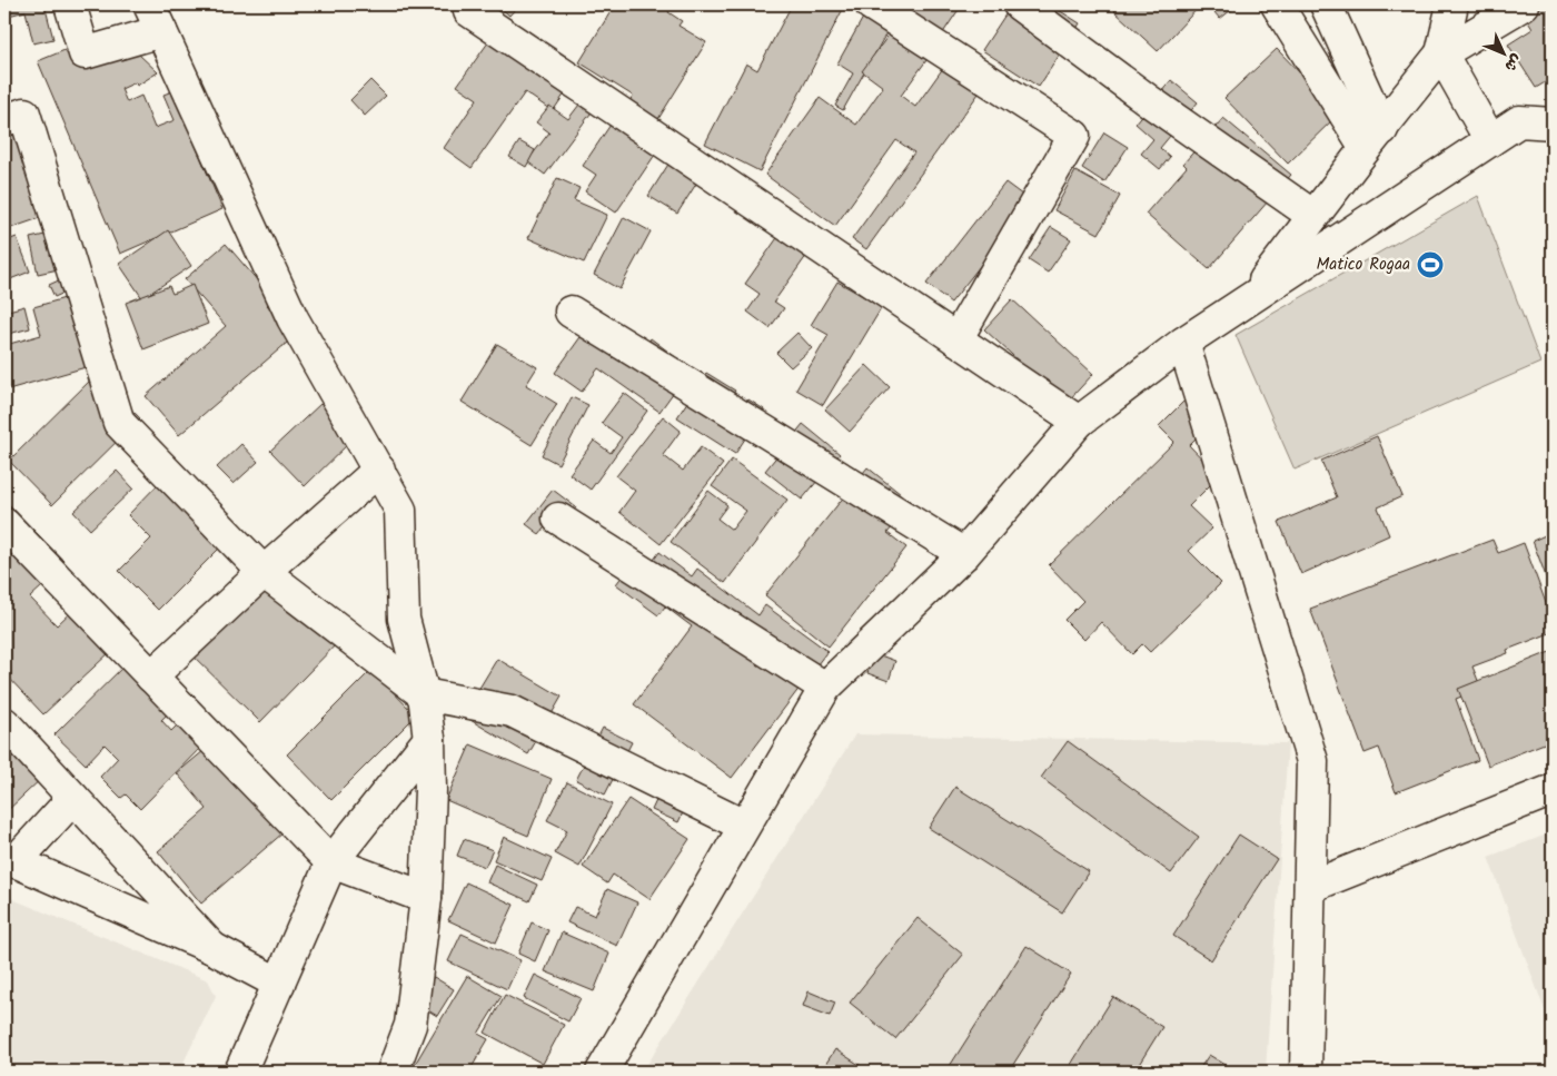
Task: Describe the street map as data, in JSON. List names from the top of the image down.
{
  "places": {
    "sports": ["Matico Rogaa"]
  },
  "north": "bottom right"
}
